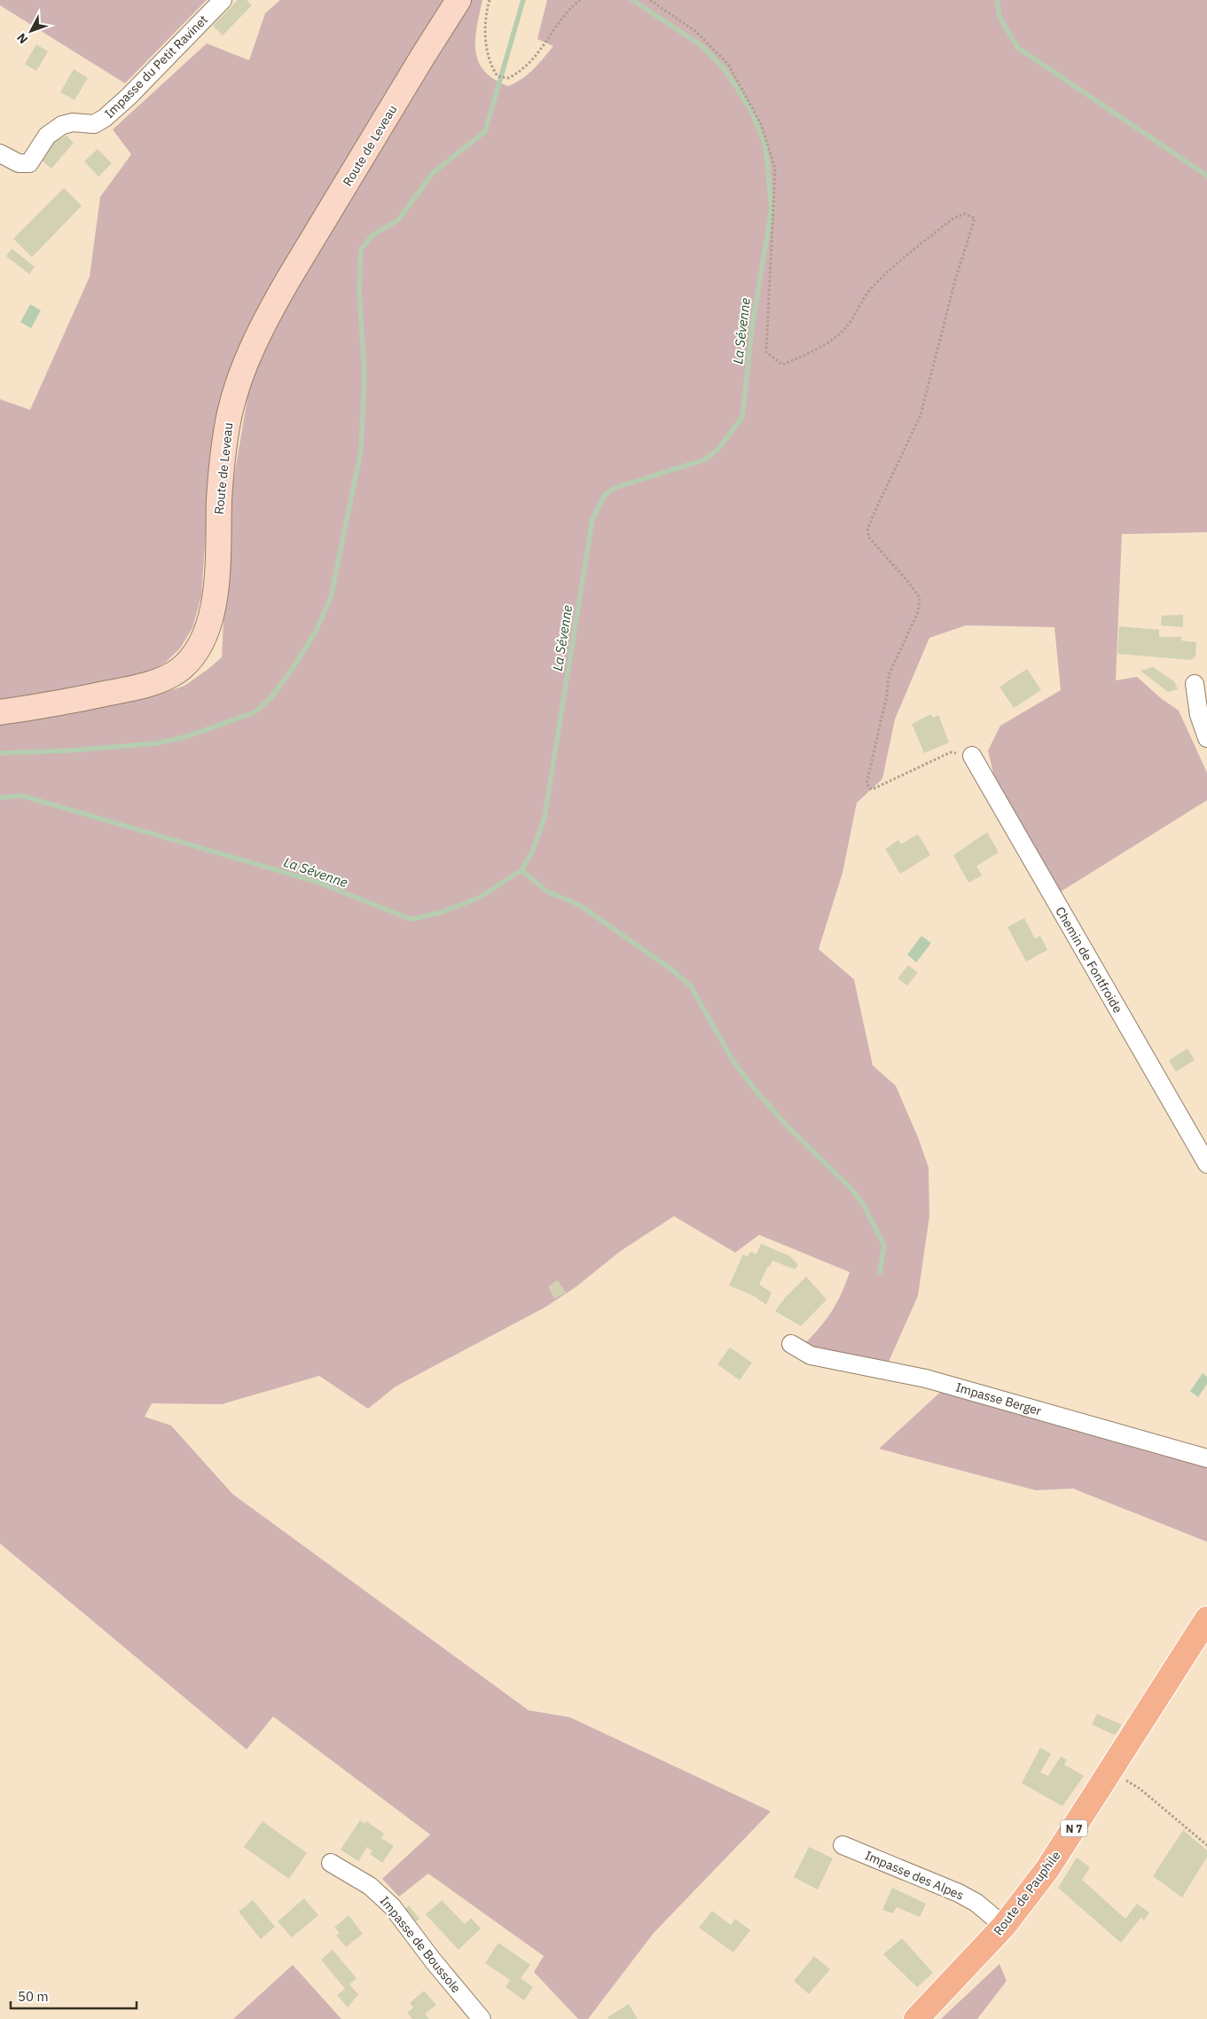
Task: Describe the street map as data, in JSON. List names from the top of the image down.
{
  "streets": {
    "main road": ["N 7", "Route de Pauphile"],
    "street": [
      "Impasse du Petit Ravinet",
      "Route de Leveau",
      "Chemin de Fontfroide",
      "Impasse Berger",
      "Impasse des Alpes",
      "Impasse de Boussole"
    ]
  },
  "crossings": [
    ["Impasse des Alpes", "Route de Pauphile"]
  ],
  "water": ["La Sévenne"],
  "scale_bar": "50 m",
  "north": "bottom left"
}
